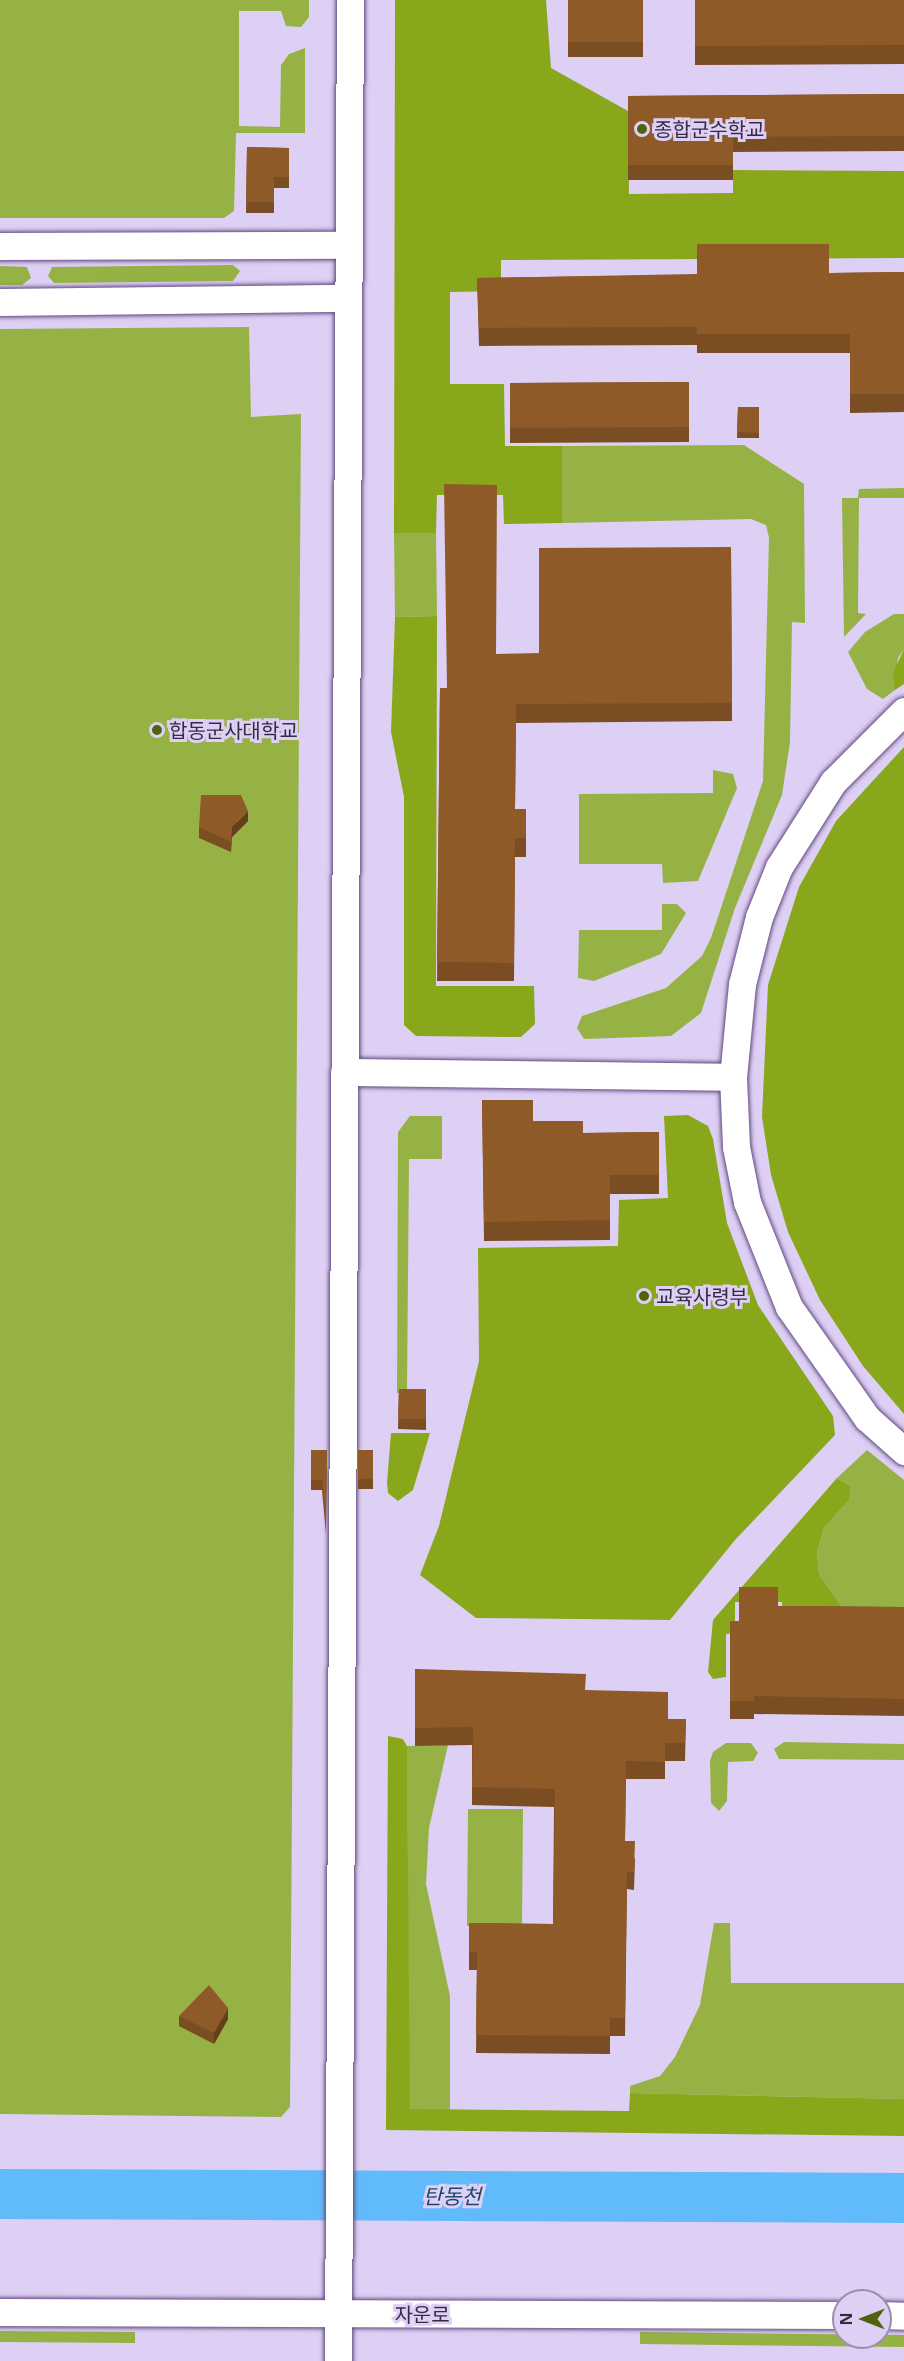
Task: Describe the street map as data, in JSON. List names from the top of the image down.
{
  "streets": {
    "street": ["자운로"]
  },
  "water": ["탄동천"],
  "places": ["종합군수학교", "합동군사대학교", "교육사령부"],
  "north": "left"
}
